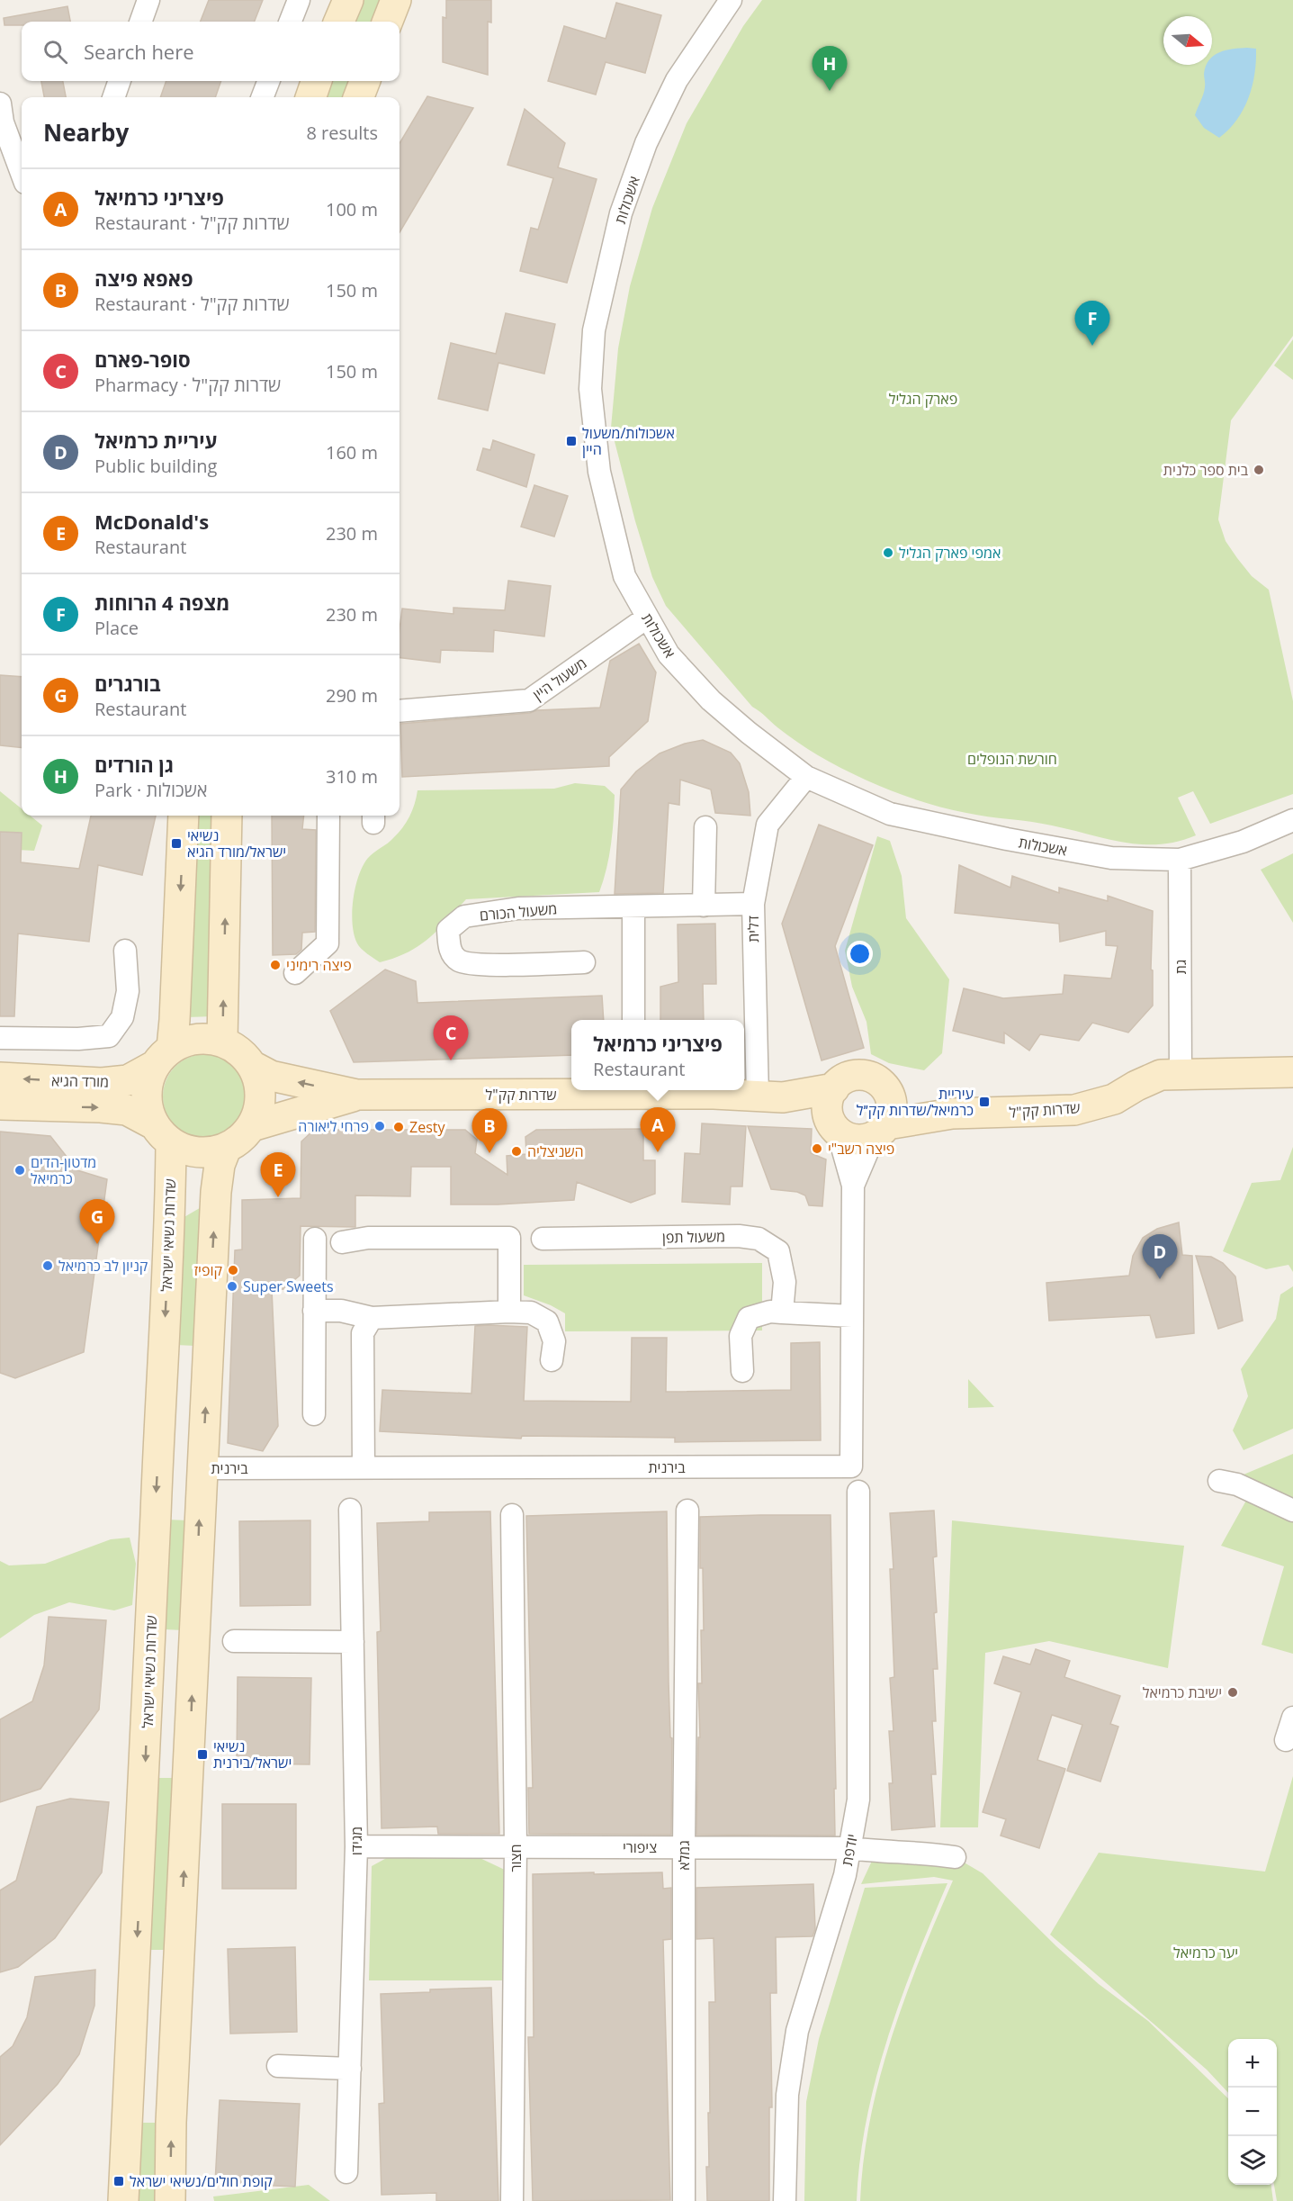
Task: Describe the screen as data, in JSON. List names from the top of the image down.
{
  "streets": {
    "main road": ["מורד הגיא", "שדרות קק\"ל", "שדרות נשיאי ישראל"],
    "street": [
      "אשכולות",
      "משעול היין",
      "משעול הכורם",
      "דלית",
      "גת",
      "משעול תפן",
      "בירנית",
      "מגידו",
      "ציפורי",
      "יודפת",
      "גמלא",
      "חצור"
    ]
  },
  "crossings": [
    ["אשכולות", "משעול היין"],
    ["אשכולות", "דלית"],
    ["אשכולות", "גת"],
    ["משעול הכורם", "דלית"],
    ["דלית", "שדרות קק\"ל"],
    ["גת", "שדרות קק\"ל"],
    ["מורד הגיא", "שדרות נשיאי ישראל"],
    ["מגידו", "ציפורי"],
    ["ציפורי", "יודפת"],
    ["ציפורי", "גמלא"],
    ["ציפורי", "חצור"]
  ],
  "parks": ["פארק הגליל", "חורשת הנופלים", "יער כרמיאל"],
  "places": {
    "transit": [
      "אשכולות/משעול היין",
      "נשיאי ישראל/מורד הגיא",
      "עיריית כרמיאל/שדרות קק״ל",
      "נשיאי ישראל/בירנית",
      "קופת חולים/נשיאי ישראל"
    ],
    "other": [
      "בית ספר כלנית",
      "אמפי פארק הגליל",
      "פיצה רימיני",
      "פרחי ליאורה",
      "Zesty",
      "פיצה רשב\"י",
      "השניצליה",
      "מדטון-הדים כרמיאל",
      "קניון לב כרמיאל",
      "קופיז",
      "Super Sweets",
      "ישיבת כרמיאל"
    ]
  },
  "north": "right",
  "page": {
    "search": "Search here",
    "pins": [
      "H",
      "F",
      "C",
      "A",
      "B",
      "E",
      "G",
      "D"
    ],
    "heading": ["Nearby", "8 results"],
    "list": [
      {
        "mark": "A",
        "name": "פיצריני כרמיאל",
        "note": "Restaurant · שדרות קק\"ל",
        "value": "100 m"
      },
      {
        "mark": "B",
        "name": "פאפא פיצה",
        "note": "Restaurant · שדרות קק\"ל",
        "value": "150 m"
      },
      {
        "mark": "C",
        "name": "סופר-פארם",
        "note": "Pharmacy · שדרות קק\"ל",
        "value": "150 m"
      },
      {
        "mark": "D",
        "name": "עיריית כרמיאל",
        "note": "Public building",
        "value": "160 m"
      },
      {
        "mark": "E",
        "name": "McDonald's",
        "note": "Restaurant",
        "value": "230 m"
      },
      {
        "mark": "F",
        "name": "מצפה 4 הרוחות",
        "note": "Place",
        "value": "230 m"
      },
      {
        "mark": "G",
        "name": "בורגרים",
        "note": "Restaurant",
        "value": "290 m"
      },
      {
        "mark": "H",
        "name": "גן הורדים",
        "note": "Park · אשכולות",
        "value": "310 m"
      }
    ],
    "popup": ["פיצריני כרמיאל", "Restaurant"],
    "map_buttons": ["+", "−"]
  }
}
